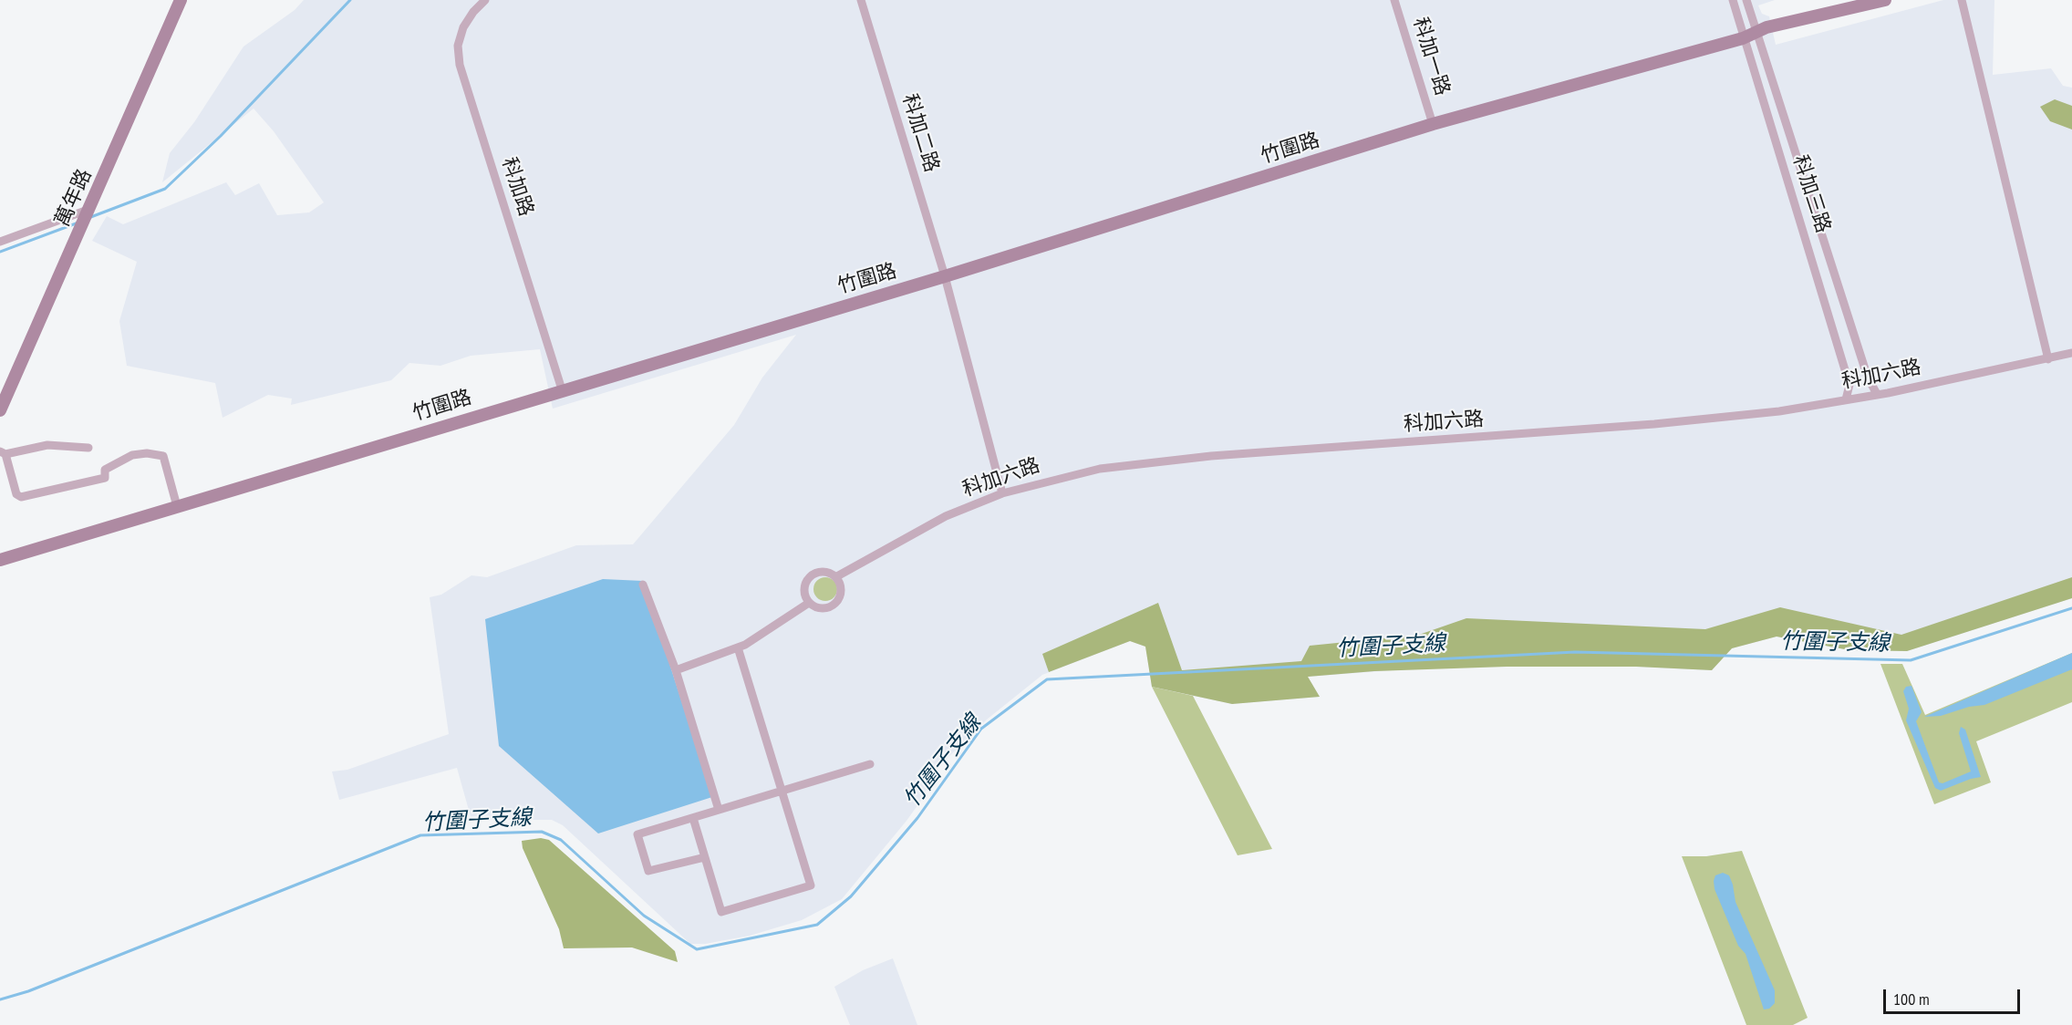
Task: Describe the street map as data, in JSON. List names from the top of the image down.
{
  "streets": {
    "street": [
      "科加一路",
      "科加二路",
      "竹圍路",
      "科加路",
      "科加三路",
      "萬年路",
      "科加六路"
    ]
  },
  "crossings": [
    ["科加一路", "竹圍路"],
    ["科加二路", "竹圍路"],
    ["科加二路", "科加六路"],
    ["竹圍路", "科加路"],
    ["竹圍路", "科加三路"],
    ["科加三路", "科加六路"]
  ],
  "water": ["竹圍子支線"],
  "scale_bar": "100 m"
}
